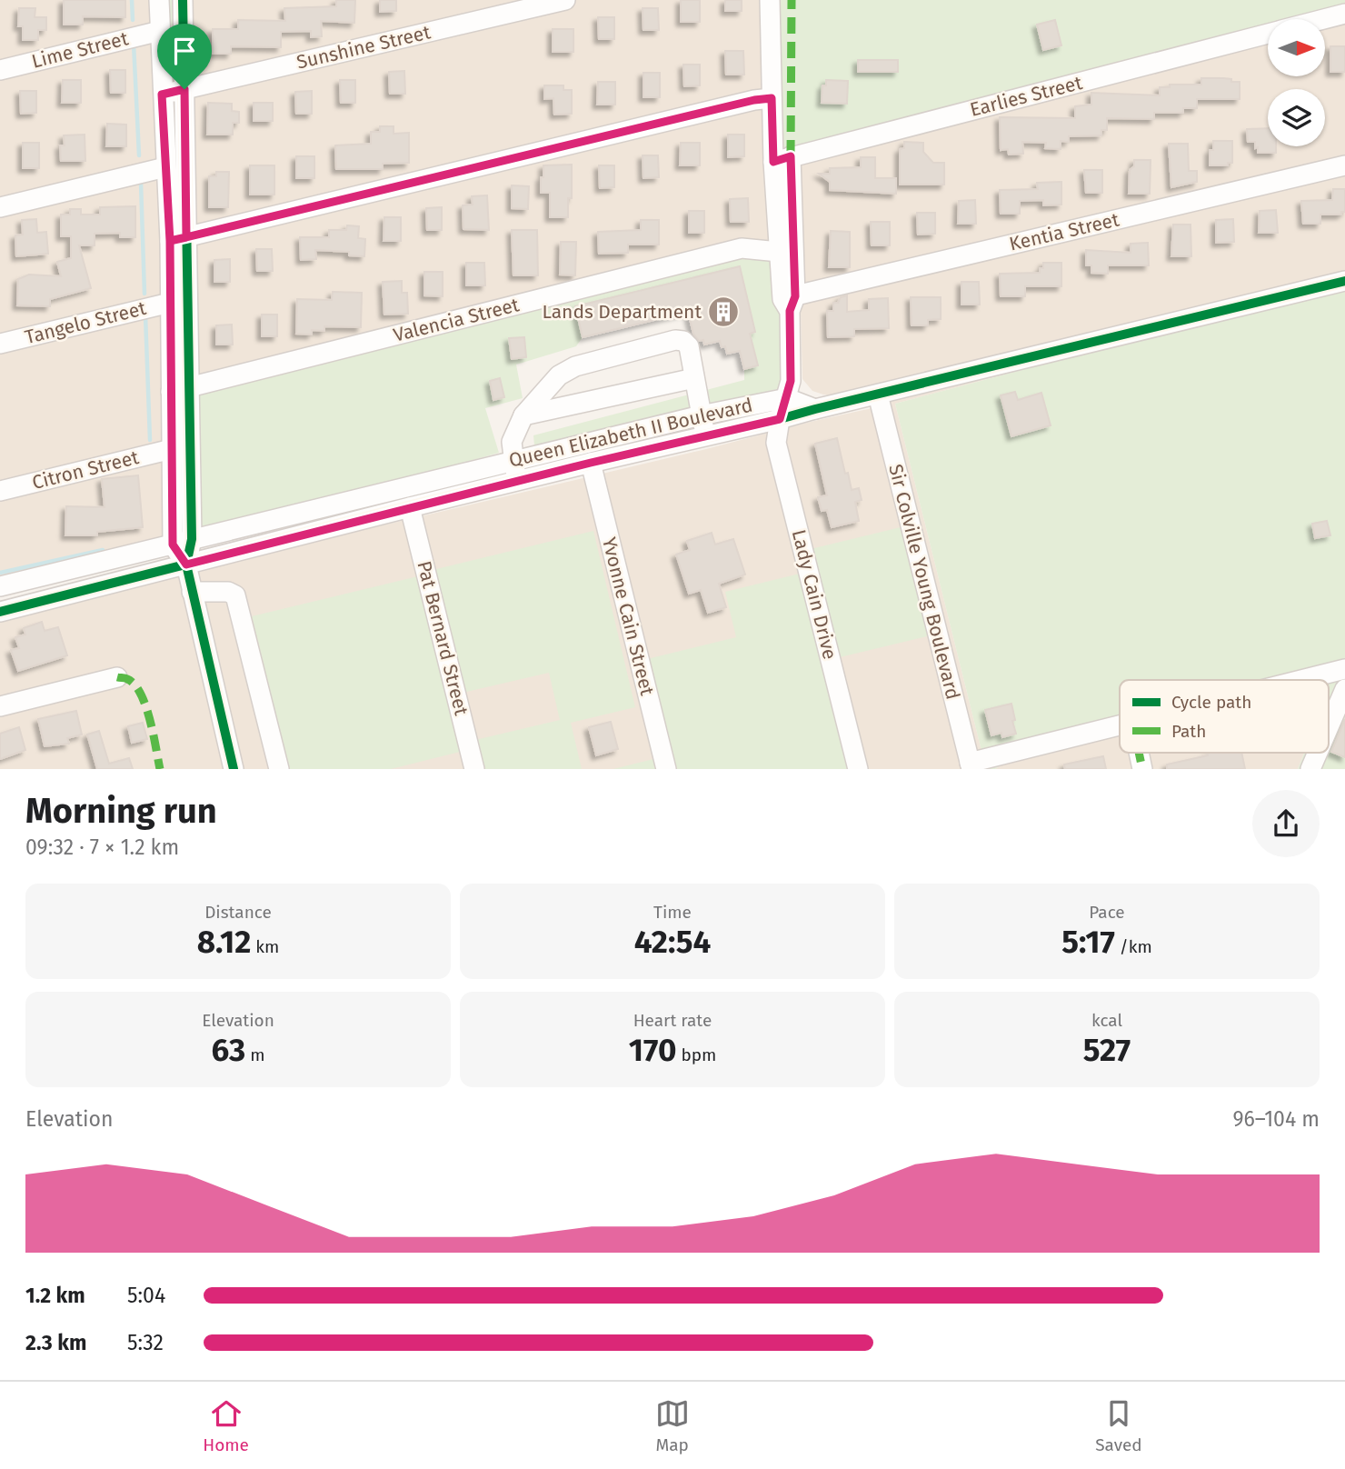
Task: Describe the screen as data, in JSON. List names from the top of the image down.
{
  "streets": {
    "street": [
      "Sunshine Street",
      "Lime Street",
      "Earlies Street",
      "Kentia Street",
      "Valencia Street",
      "Tangelo Street",
      "Queen Elizabeth II Boulevard",
      "Citron Street",
      "Sir Colville Young Boulevard",
      "Lady Cain Drive",
      "Yvonne Cain Street",
      "Pat Bernard Street"
    ]
  },
  "crossings": [
    ["Kentia Street", "Lady Cain Drive"],
    ["Queen Elizabeth II Boulevard", "Sir Colville Young Boulevard"],
    ["Queen Elizabeth II Boulevard", "Lady Cain Drive"],
    ["Queen Elizabeth II Boulevard", "Yvonne Cain Street"],
    ["Queen Elizabeth II Boulevard", "Pat Bernard Street"]
  ],
  "places": {
    "building": ["Lands Department"]
  },
  "legend": ["Cycle path", "Path"],
  "north": "right",
  "page": {
    "heading": ["Morning run", "09:32 · 7 × 1.2 km"],
    "stats": [
      ["Distance", "8.12 km"],
      ["Time", "42:54"],
      ["Pace", "5:17 /km"],
      ["Elevation", "63 m"],
      ["Heart rate", "170 bpm"],
      ["kcal", "527"]
    ],
    "chart": ["Elevation", "96–104 m"],
    "list": [
      {
        "name": "1.2 km",
        "note": "5:04"
      },
      {
        "name": "2.3 km",
        "note": "5:32"
      }
    ],
    "tabs": ["Home", "Map", "Saved"]
  }
}
